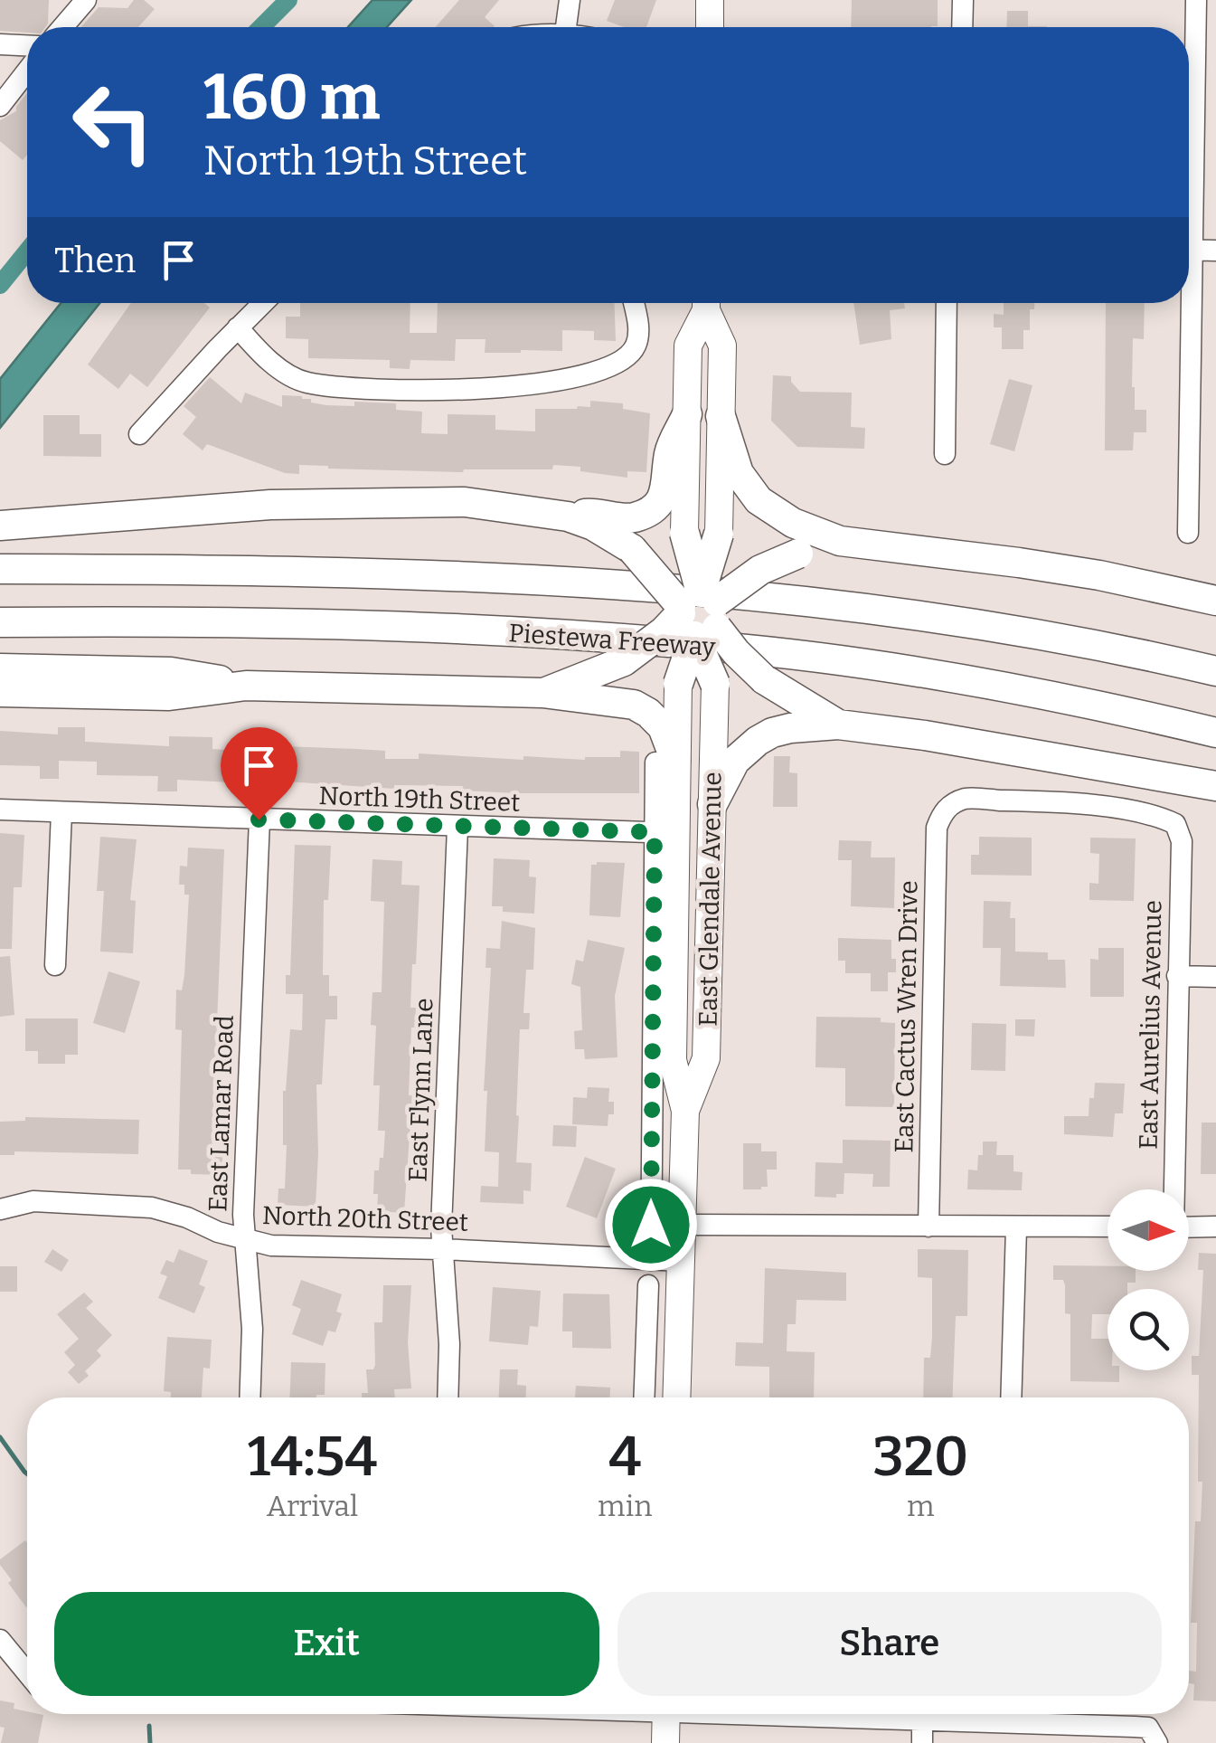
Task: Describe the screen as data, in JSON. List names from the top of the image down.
{
  "streets": {
    "highway": ["Piestewa Freeway"],
    "main road": ["East Glendale Avenue"],
    "street": [
      "North 19th Street",
      "East Cactus Wren Drive",
      "East Aurelius Avenue",
      "East Flynn Lane",
      "East Lamar Road",
      "North 20th Street"
    ]
  },
  "crossings": [
    ["North 19th Street", "East Glendale Avenue"],
    ["North 19th Street", "East Flynn Lane"],
    ["North 19th Street", "East Lamar Road"],
    ["East Glendale Avenue", "North 20th Street"],
    ["East Cactus Wren Drive", "East Aurelius Avenue"],
    ["East Flynn Lane", "North 20th Street"],
    ["East Lamar Road", "North 20th Street"]
  ],
  "north": "right",
  "page": {
    "turn": ["160 m", "North 19th Street"],
    "then": "Then",
    "eta": [
      "14:54",
      "Arrival",
      "4",
      "min",
      "320",
      "m"
    ],
    "buttons": ["Exit", "Share"]
  }
}
